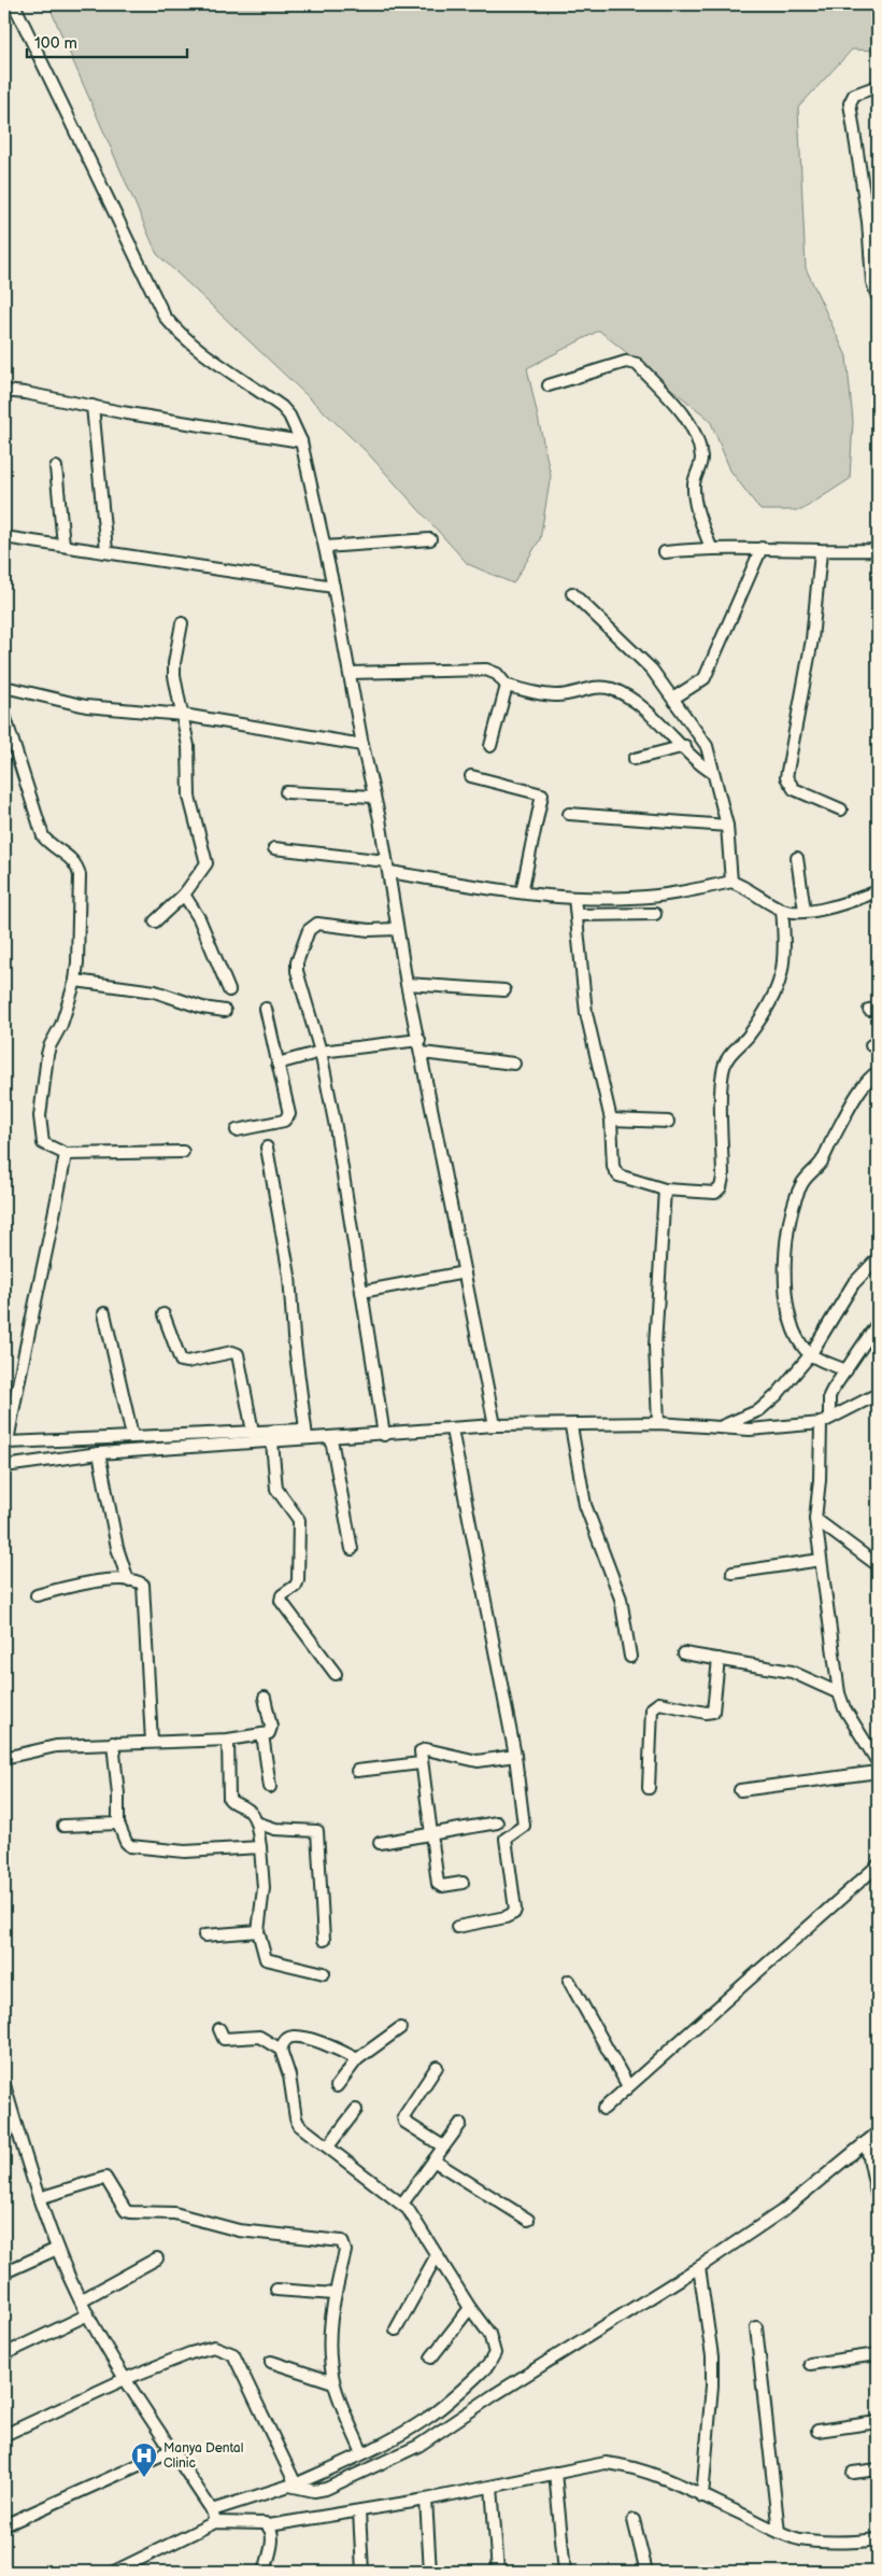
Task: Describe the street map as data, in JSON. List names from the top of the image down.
{
  "places": {
    "hospital": ["Manya Dental Clinic"]
  },
  "scale_bar": "100 m"
}
